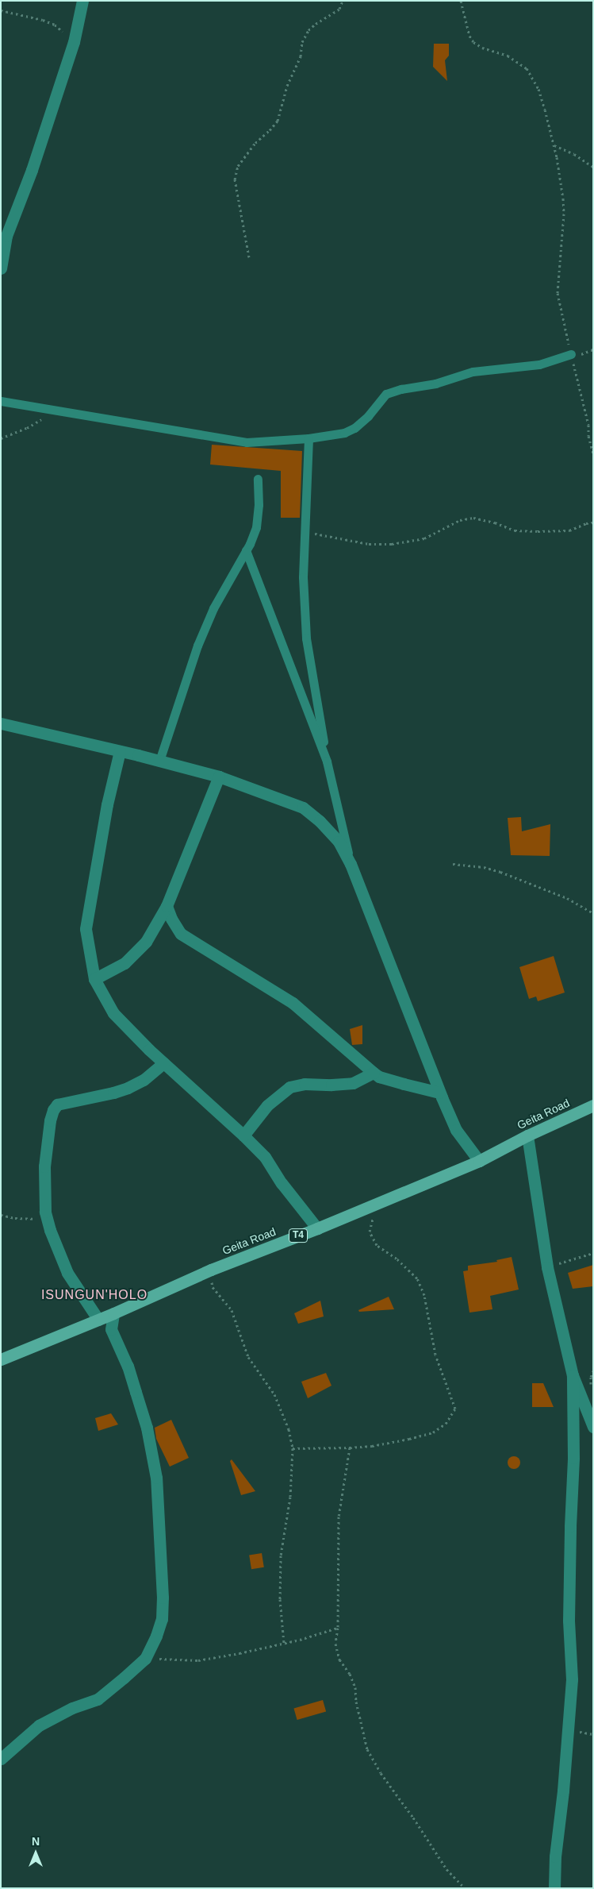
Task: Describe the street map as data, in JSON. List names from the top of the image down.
{
  "streets": {
    "highway": ["Geita Road", "T4"]
  },
  "districts": ["ISUNGUN'HOLO"],
  "north": "top"
}
